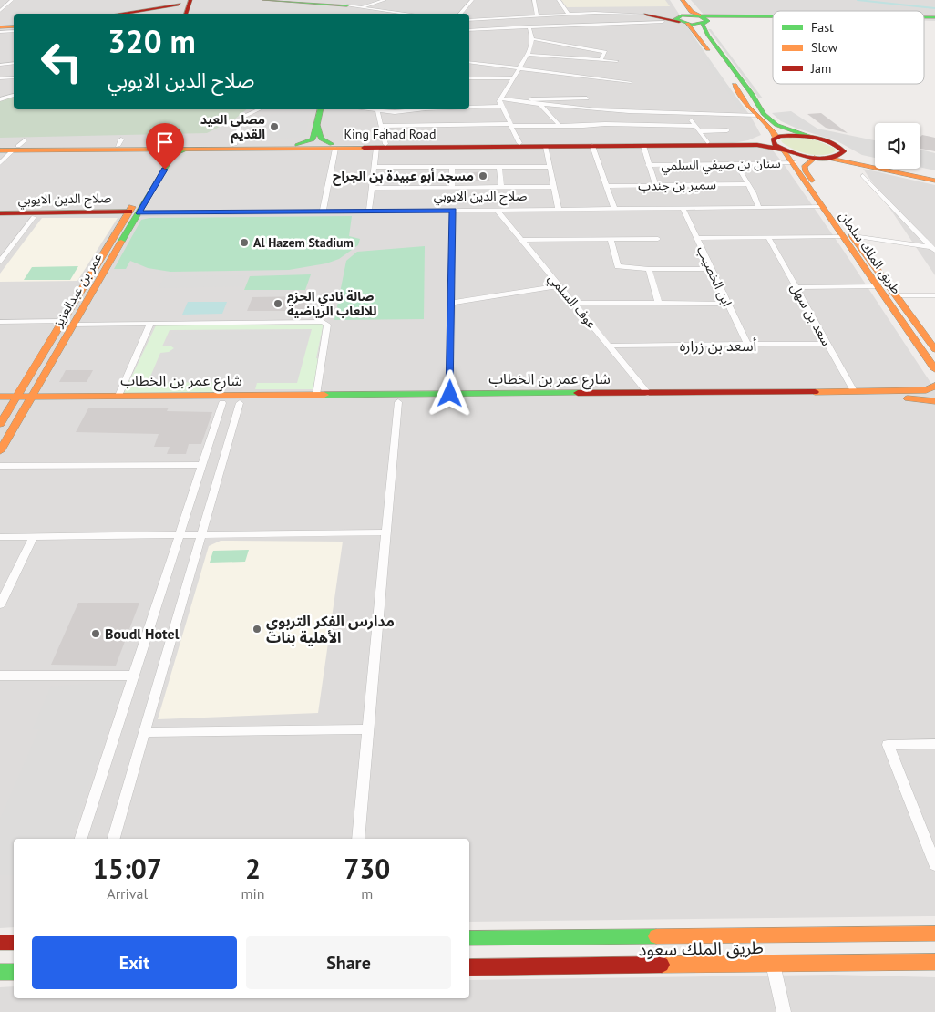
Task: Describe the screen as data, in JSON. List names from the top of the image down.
{
  "streets": {
    "main road": [
      "King Fahad Road",
      "صلاح الدين الايوبي",
      "طريق الملك سلمان",
      "عمر بن عبدالعزيز",
      "شارع عمر بن الخطاب",
      "طريق الملك سعود"
    ],
    "street": [
      "سنان بن صيفي السلمي",
      "سمير بن جندب",
      "ابن الخصيب",
      "عوف السلمي",
      "سعد بن سهل",
      "أسعد بن زراره"
    ]
  },
  "crossings": [
    ["King Fahad Road", "طريق الملك سلمان"],
    ["King Fahad Road", "عمر بن عبدالعزيز"],
    ["سنان بن صيفي السلمي", "طريق الملك سلمان"],
    ["صلاح الدين الايوبي", "طريق الملك سلمان"],
    ["صلاح الدين الايوبي", "ابن الخصيب"],
    ["صلاح الدين الايوبي", "عمر بن عبدالعزيز"],
    ["صلاح الدين الايوبي", "عوف السلمي"],
    ["ابن الخصيب", "أسعد بن زراره"],
    ["عمر بن عبدالعزيز", "شارع عمر بن الخطاب"],
    ["عوف السلمي", "أسعد بن زراره"],
    ["عوف السلمي", "شارع عمر بن الخطاب"],
    ["سعد بن سهل", "أسعد بن زراره"],
    ["سعد بن سهل", "شارع عمر بن الخطاب"]
  ],
  "places": [
    "مصلى العيد القديم",
    "مسجد أبو عبيدة بن الجراح",
    "Al Hazem Stadium",
    "صالة نادي الحزم للالعاب الرياضية",
    "مدارس الفكر التربوي الأهلية بنات",
    "Boudl Hotel"
  ],
  "legend": ["Fast", "Slow", "Jam"],
  "page": {
    "turn": ["320 m", "صلاح الدين الايوبي"],
    "eta": [
      "15:07",
      "Arrival",
      "2",
      "min",
      "730",
      "m"
    ],
    "buttons": ["Exit", "Share"]
  }
}
